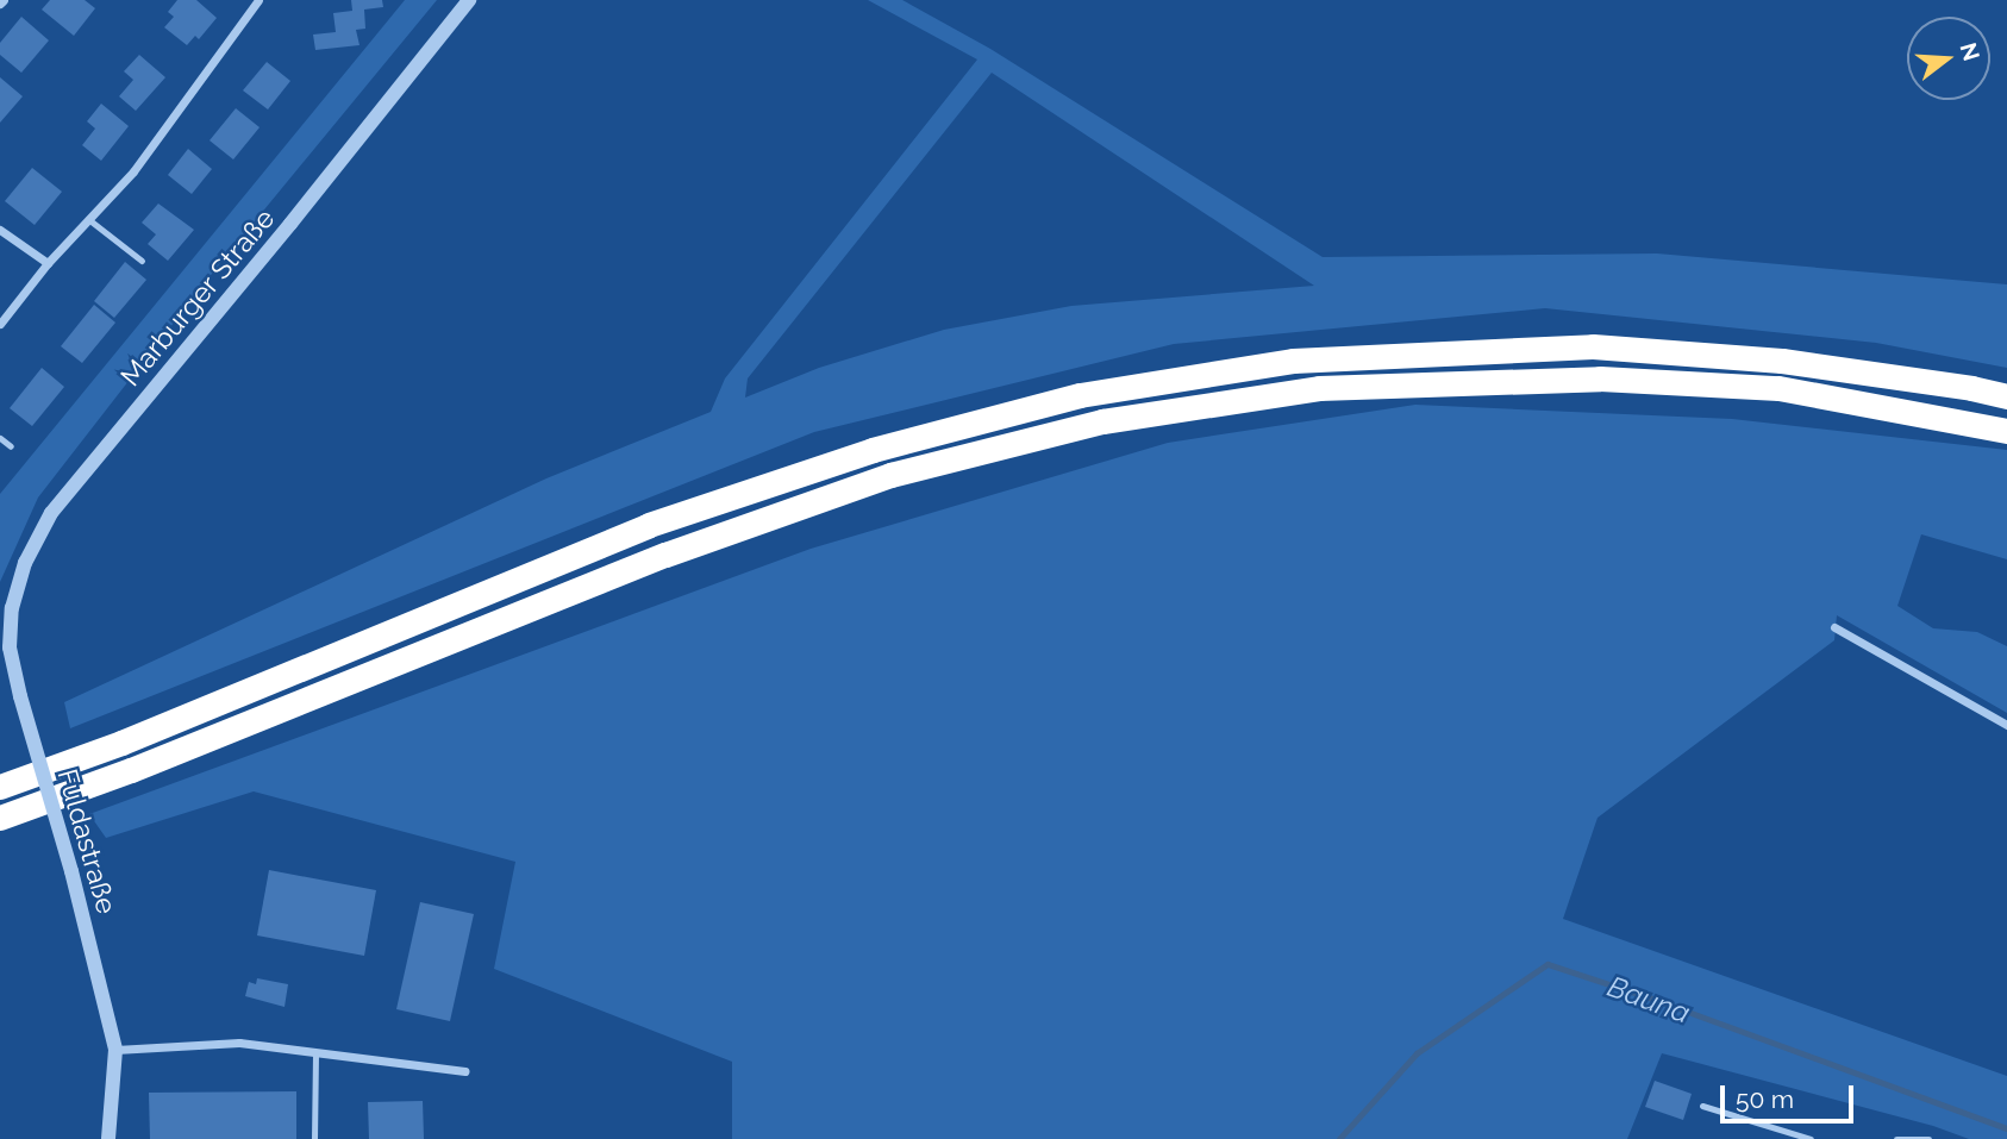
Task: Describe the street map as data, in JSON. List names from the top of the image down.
{
  "streets": {
    "street": ["Marburger Straße", "Fuldastraße"]
  },
  "crossings": [
    ["Marburger Straße", "Fuldastraße"]
  ],
  "water": ["Bauna"],
  "scale_bar": "50 m",
  "north": "right"
}
